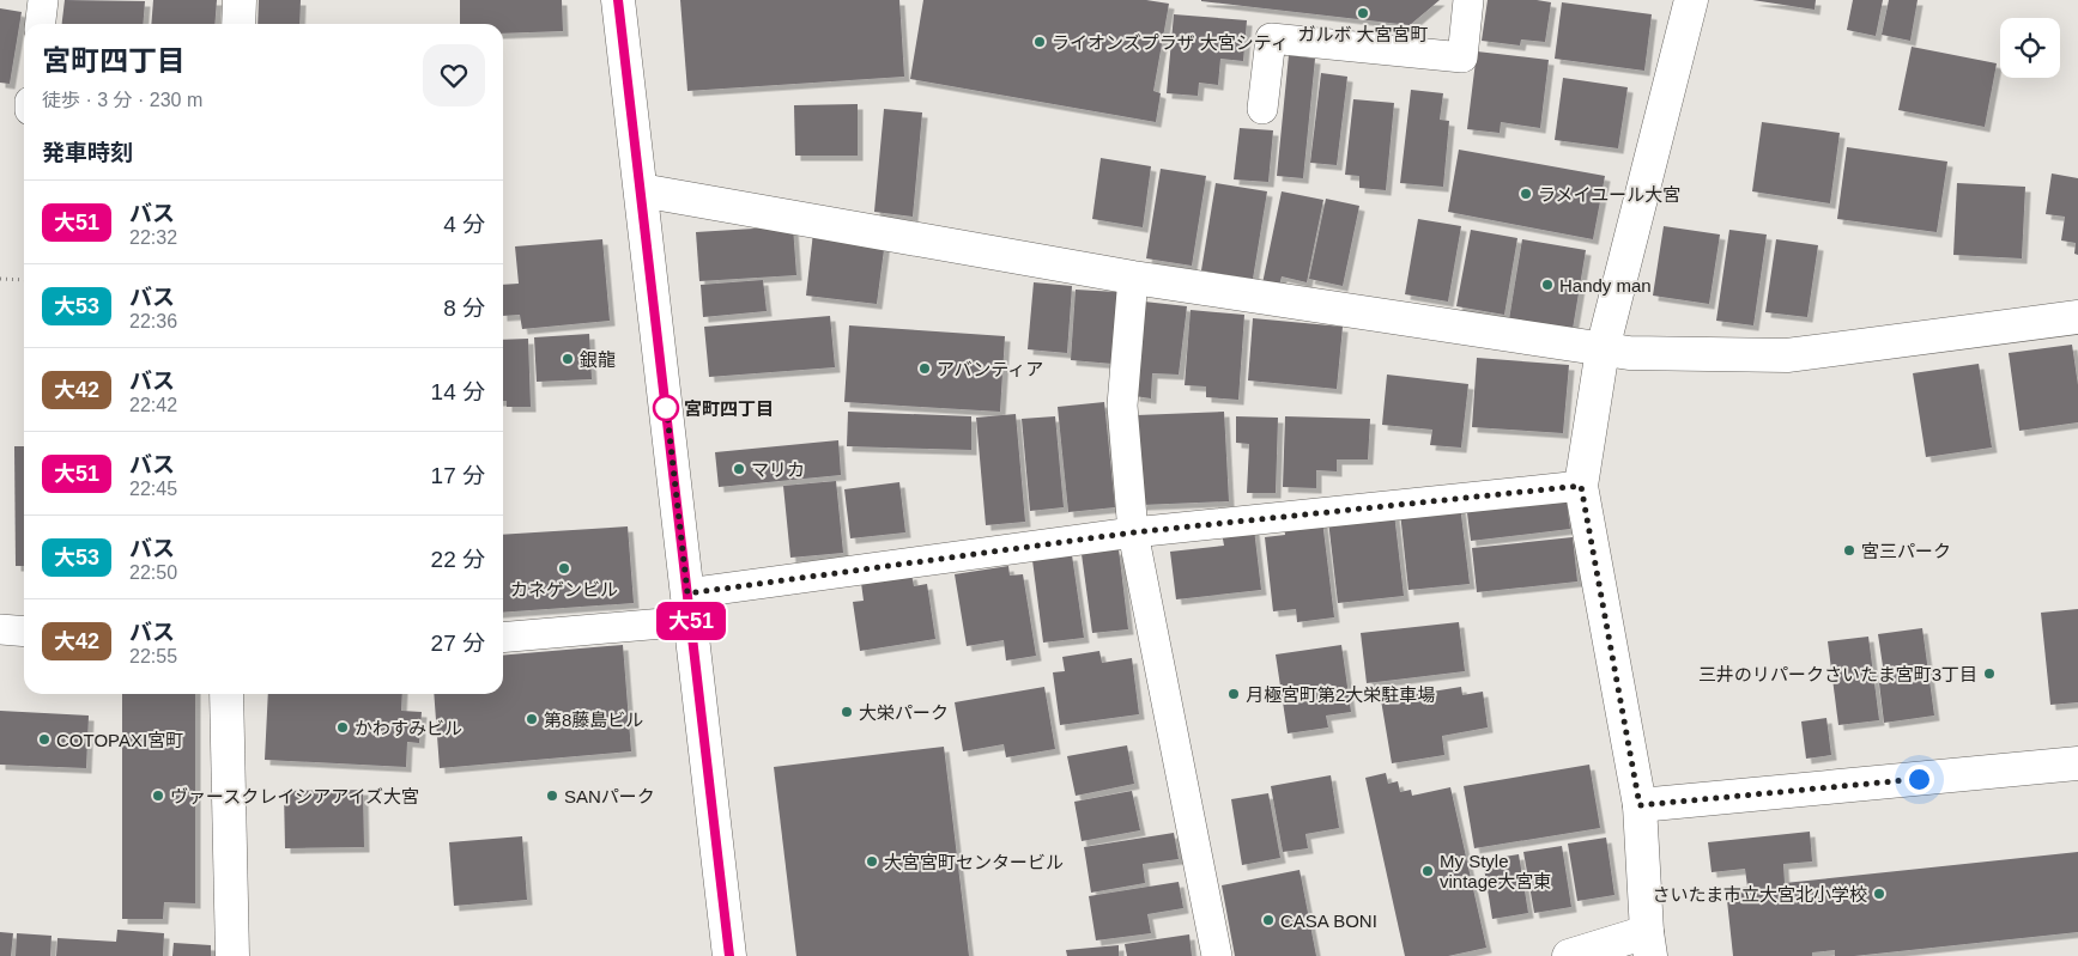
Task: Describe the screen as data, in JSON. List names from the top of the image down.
{
  "places": [
    "ガルボ 大宮宮町",
    "ライオンズプラザ 大宮シティ",
    "ラメイユール大宮",
    "Handy man",
    "銀龍",
    "アバンティア",
    "宮町四丁目",
    "マリカ",
    "宮三パーク",
    "カネゲンビル",
    "三井のリパークさいたま宮町3丁目",
    "月極宮町第2大栄駐車場",
    "大栄パーク",
    "第8藤島ビル",
    "かわすみビル",
    "COTOPAXI宮町",
    "ヴァースクレイシアアイズ大宮",
    "SANパーク",
    "大宮宮町センタービル",
    "My Style vintage大宮東",
    "さいたま市立大宮北小学校",
    "CASA BONI"
  ],
  "lines": ["bus line 大51"],
  "page": {
    "on_map": "大51",
    "heading": [
      ["宮町四丁目", "徒歩 · 3 分 · 230 m"],
      "発車時刻"
    ],
    "list": [
      {
        "mark": "大51",
        "name": "バス",
        "note": "22:32",
        "value": "4 分"
      },
      {
        "mark": "大53",
        "name": "バス",
        "note": "22:36",
        "value": "8 分"
      },
      {
        "mark": "大42",
        "name": "バス",
        "note": "22:42",
        "value": "14 分"
      },
      {
        "mark": "大51",
        "name": "バス",
        "note": "22:45",
        "value": "17 分"
      },
      {
        "mark": "大53",
        "name": "バス",
        "note": "22:50",
        "value": "22 分"
      },
      {
        "mark": "大42",
        "name": "バス",
        "note": "22:55",
        "value": "27 分"
      }
    ]
  }
}
